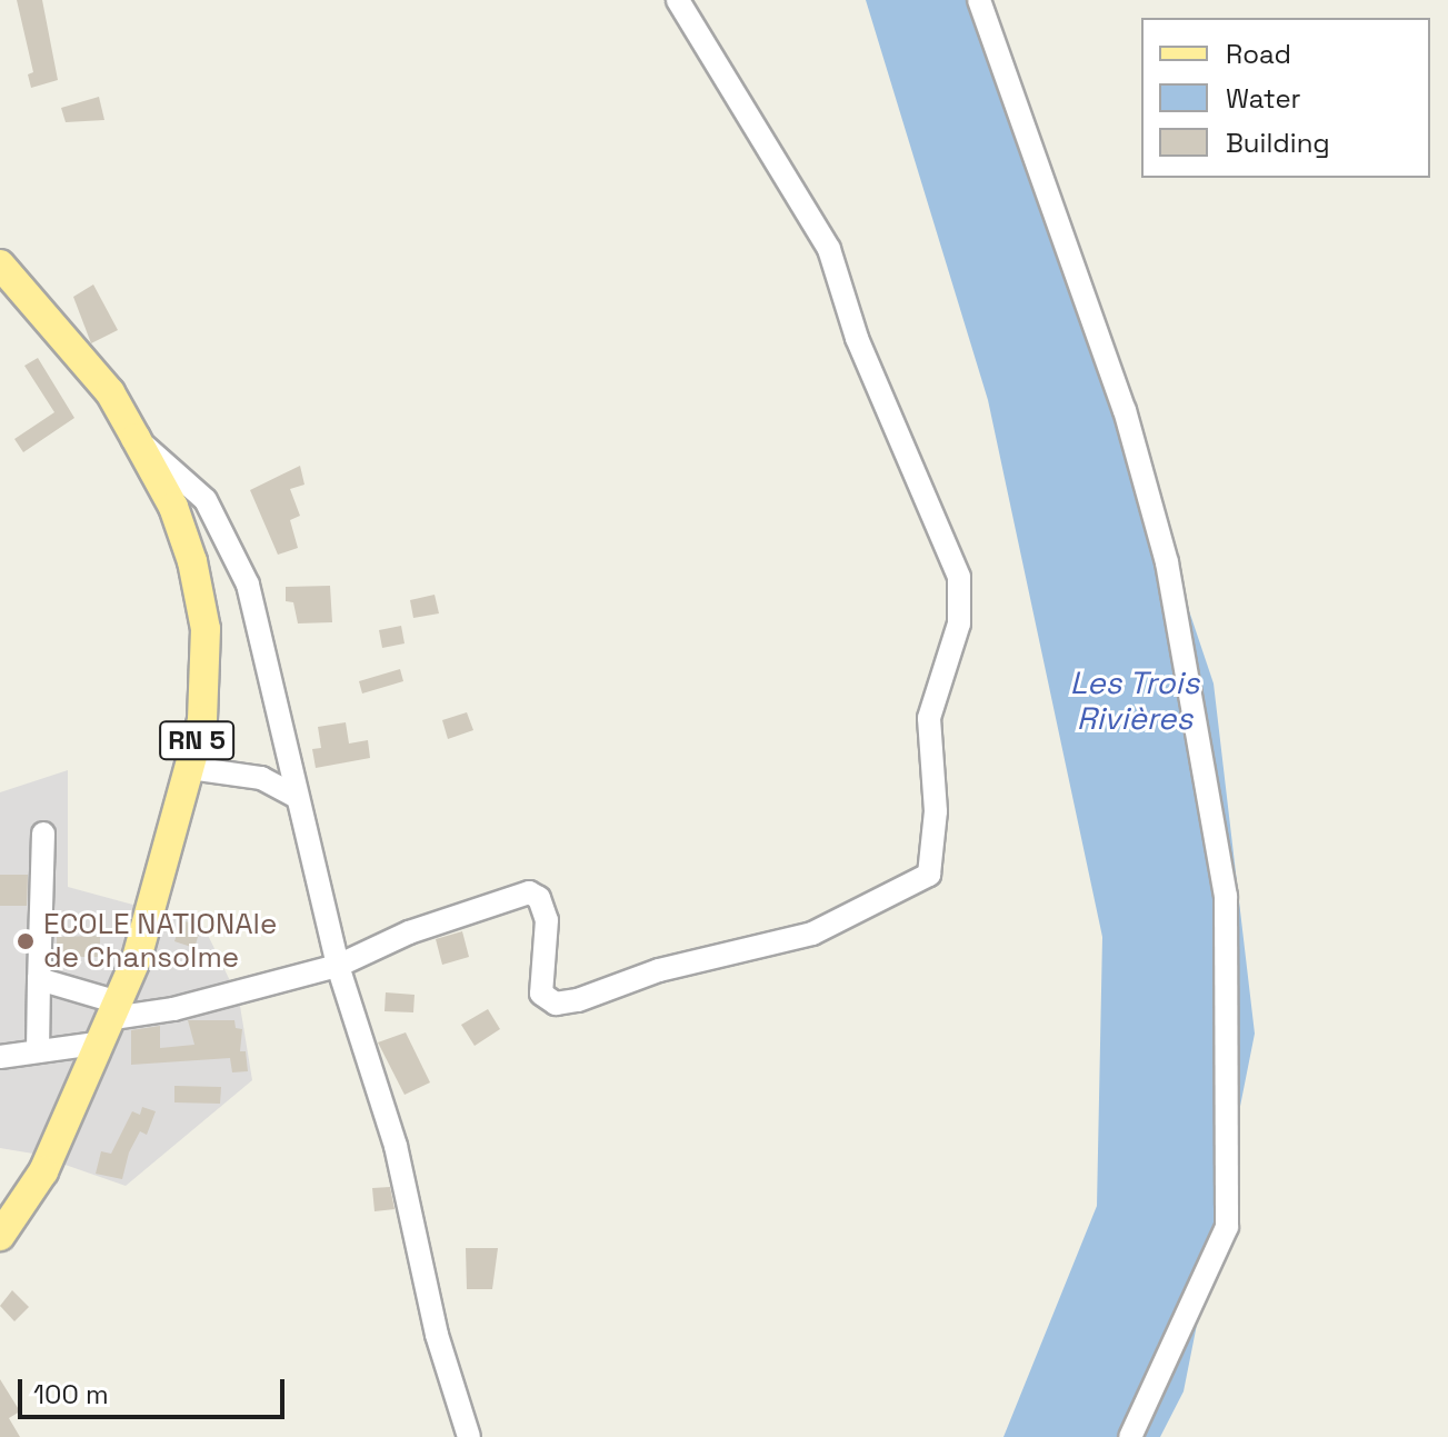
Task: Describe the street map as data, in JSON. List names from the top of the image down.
{
  "streets": {
    "main road": ["RN 5"]
  },
  "water": ["Les Trois Rivières"],
  "places": ["ECOLE NATIONAle de Chansolme"],
  "legend": ["Road", "Water", "Building"],
  "scale_bar": "100 m"
}
